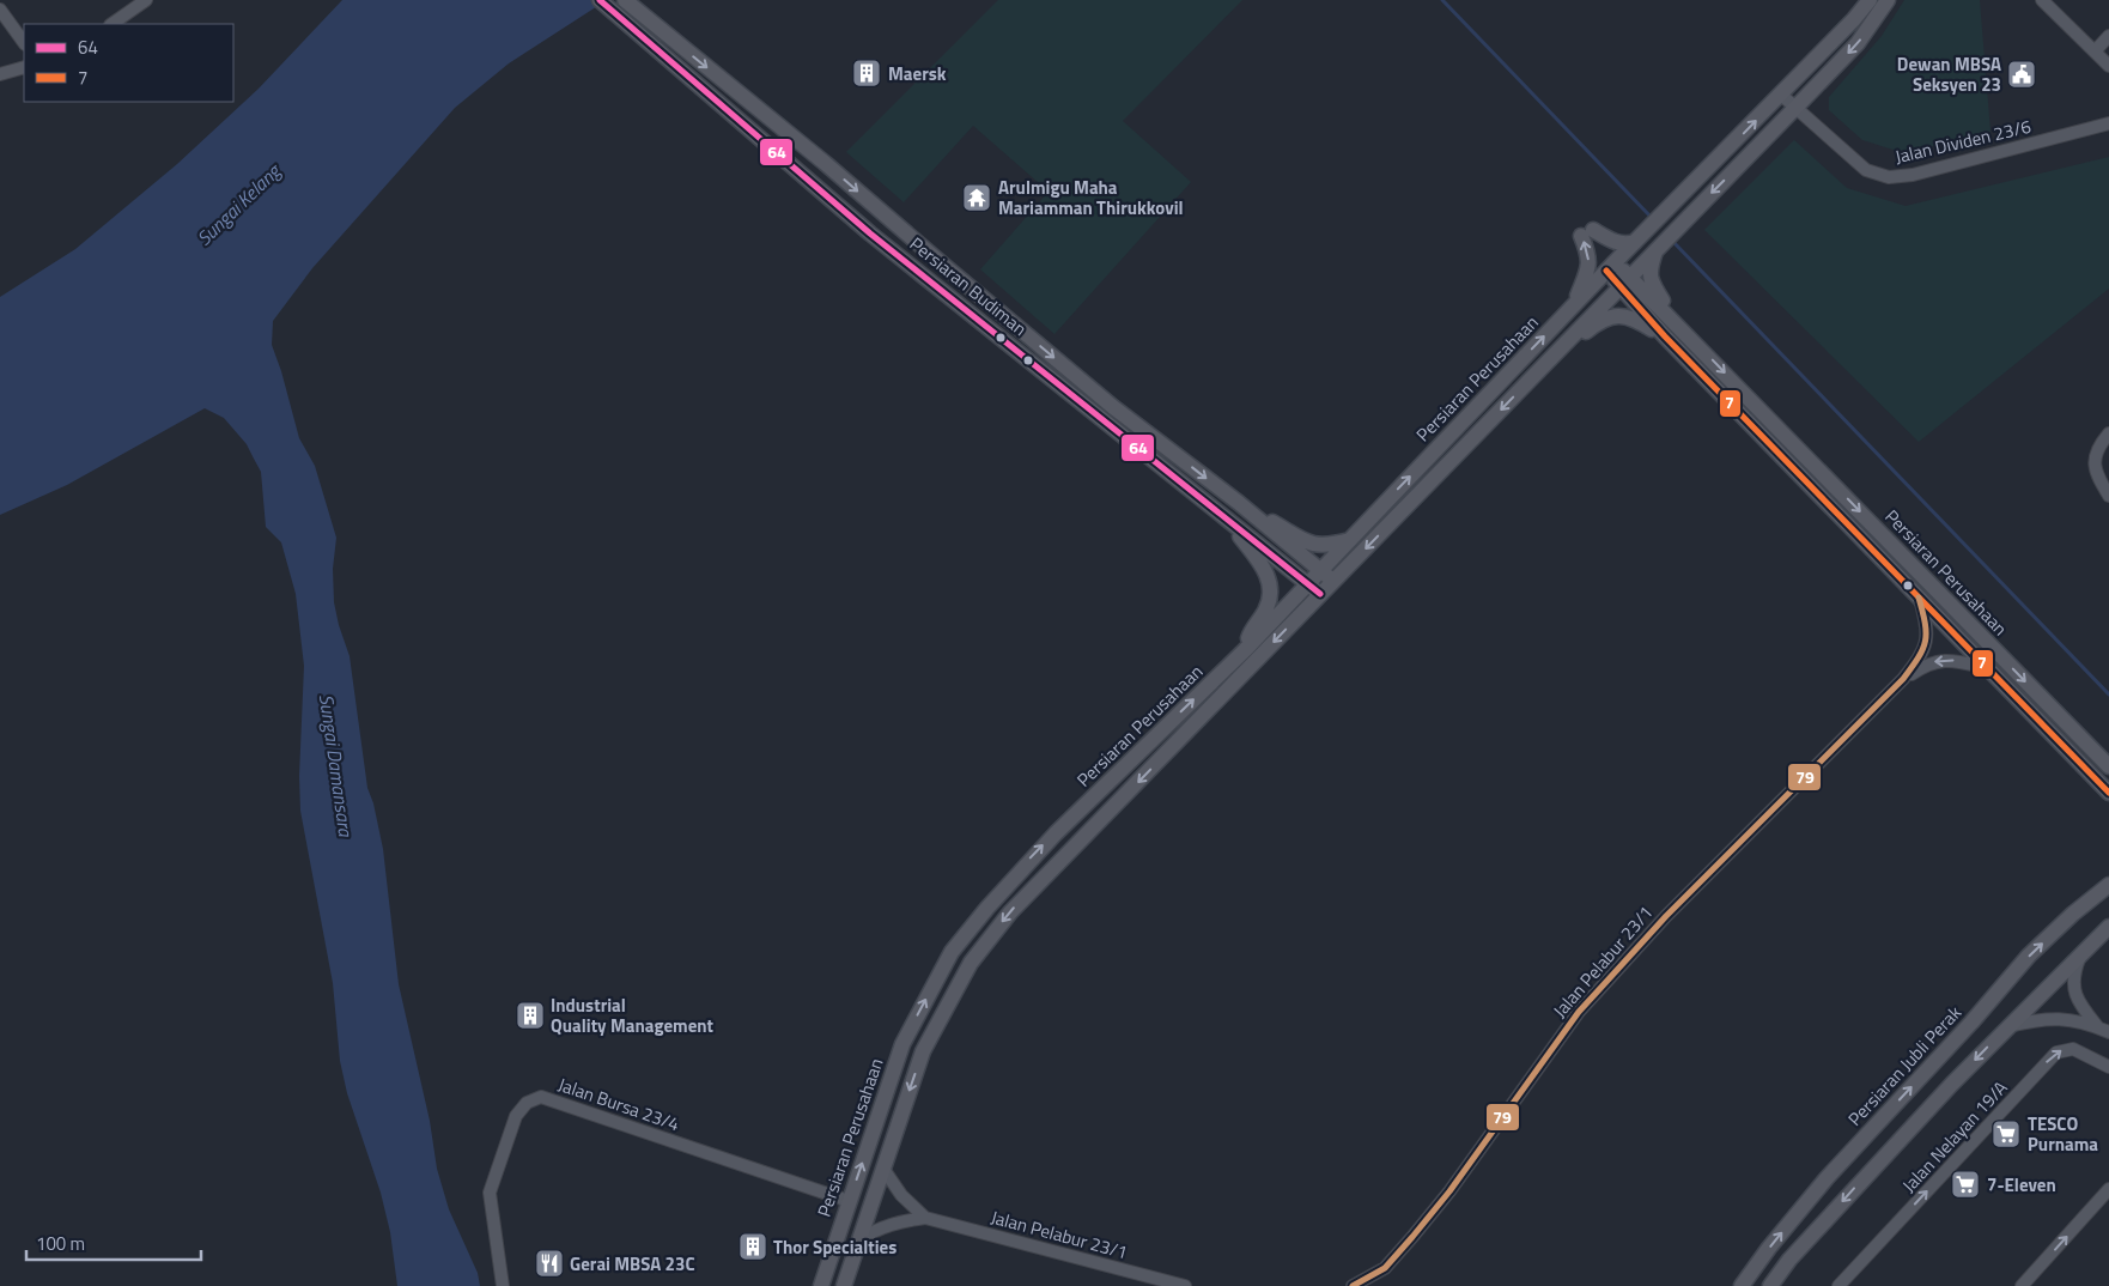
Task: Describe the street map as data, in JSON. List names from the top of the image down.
{
  "streets": {
    "main road": ["Persiaran Budiman", "Persiaran Perusahaan", "Persiaran Jubli Perak"],
    "street": [
      "Jalan Dividen 23/6",
      "Jalan Pelabur 23/1",
      "Jalan Bursa 23/4",
      "Jalan Nelayan 19/A"
    ]
  },
  "crossings": [
    ["Jalan Dividen 23/6", "Persiaran Perusahaan"],
    ["Persiaran Budiman", "Persiaran Perusahaan"],
    ["Persiaran Perusahaan", "Jalan Pelabur 23/1"],
    ["Persiaran Perusahaan", "Jalan Bursa 23/4"]
  ],
  "one_way": ["Jalan Nelayan 19/A"],
  "water": ["Sungai Kelang", "Sungai Damansara"],
  "places": {
    "building": ["Maersk", "Industrial Quality Management", "Thor Specialties"],
    "public building": ["Dewan MBSA Seksyen 23"],
    "temple": ["Arulmigu Maha Mariamman Thirukkovil"],
    "supermarket": ["TESCO Purnama", "7-Eleven"],
    "restaurant": ["Gerai MBSA 23C"]
  },
  "lines": ["transit line 64", "transit line 7", "transit line 79"],
  "legend": ["64", "7"],
  "scale_bar": "100 m"
}
